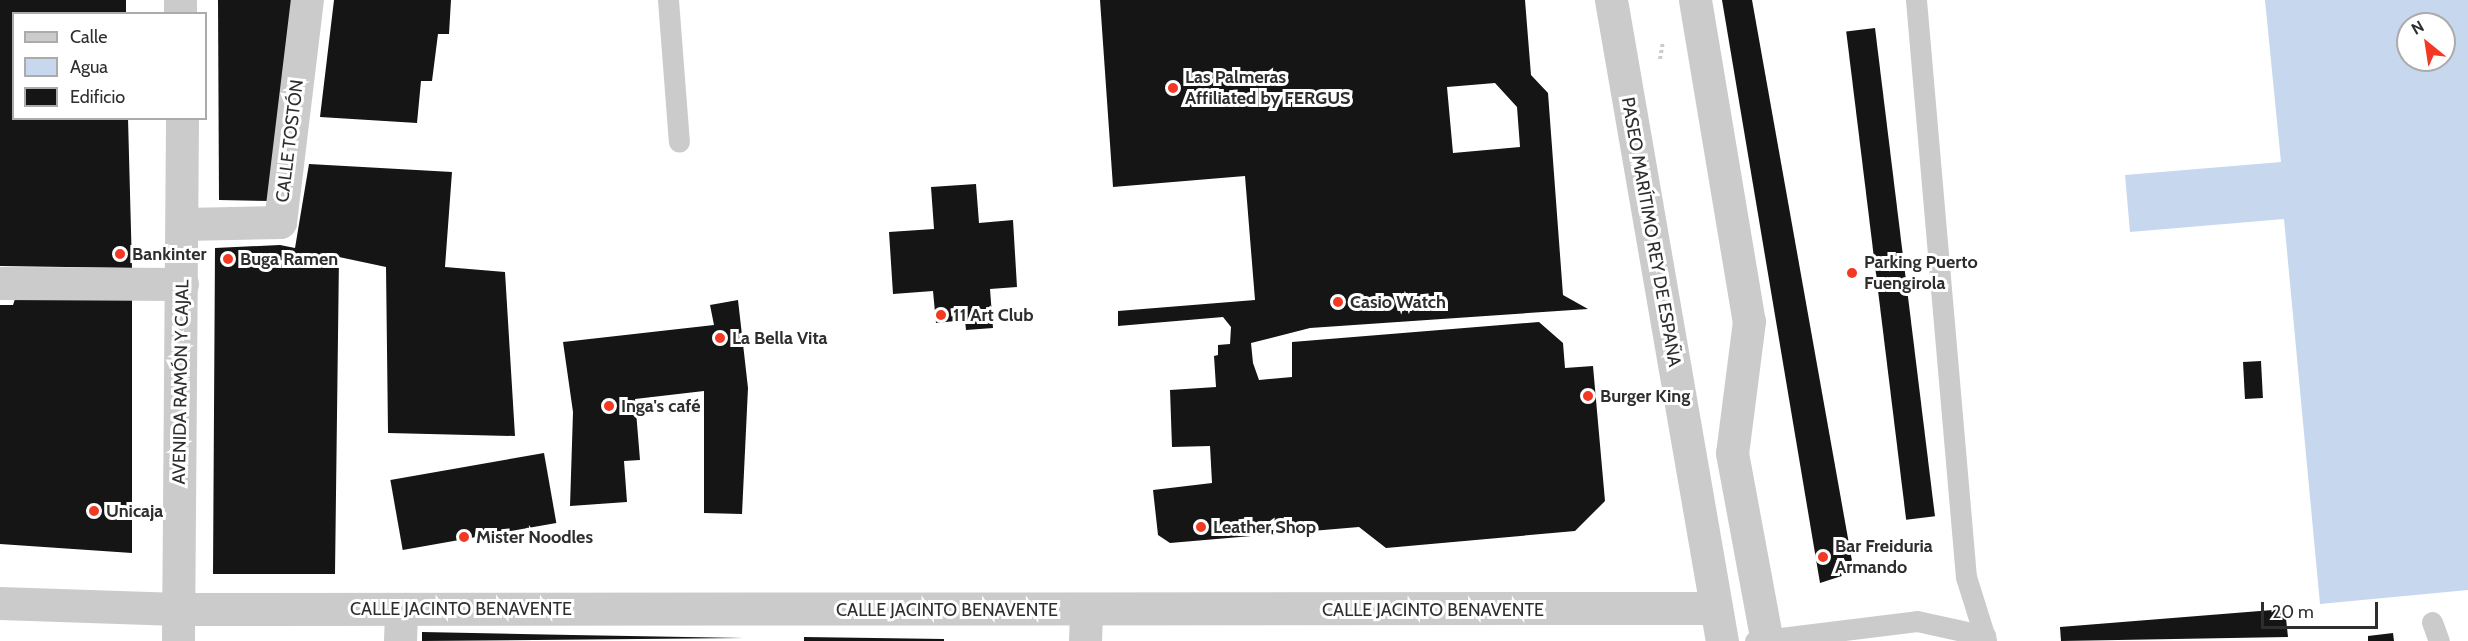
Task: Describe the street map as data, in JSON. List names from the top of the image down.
{
  "streets": {
    "street": [
      "CALLE TOSTÓN",
      "PASEO MARÍTIMO REY DE ESPAÑA",
      "AVENIDA RAMÓN Y CAJAL",
      "CALLE JACINTO BENAVENTE"
    ]
  },
  "crossings": [
    ["CALLE TOSTÓN", "AVENIDA RAMÓN Y CAJAL"],
    ["PASEO MARÍTIMO REY DE ESPAÑA", "CALLE JACINTO BENAVENTE"],
    ["AVENIDA RAMÓN Y CAJAL", "CALLE JACINTO BENAVENTE"]
  ],
  "places": [
    "Las Palmeras Affiliated by FERGUS",
    "Bankinter",
    "Buga Ramen",
    "Parking Puerto Fuengirola",
    "Casio Watch",
    "11 Art Club",
    "La Bella Vita",
    "Burger King",
    "Inga's café",
    "Unicaja",
    "Leather Shop",
    "Mister Noodles",
    "Bar Freiduria Armando"
  ],
  "legend": ["Calle", "Agua", "Edificio"],
  "scale_bar": "20 m",
  "north": "top left"
}
